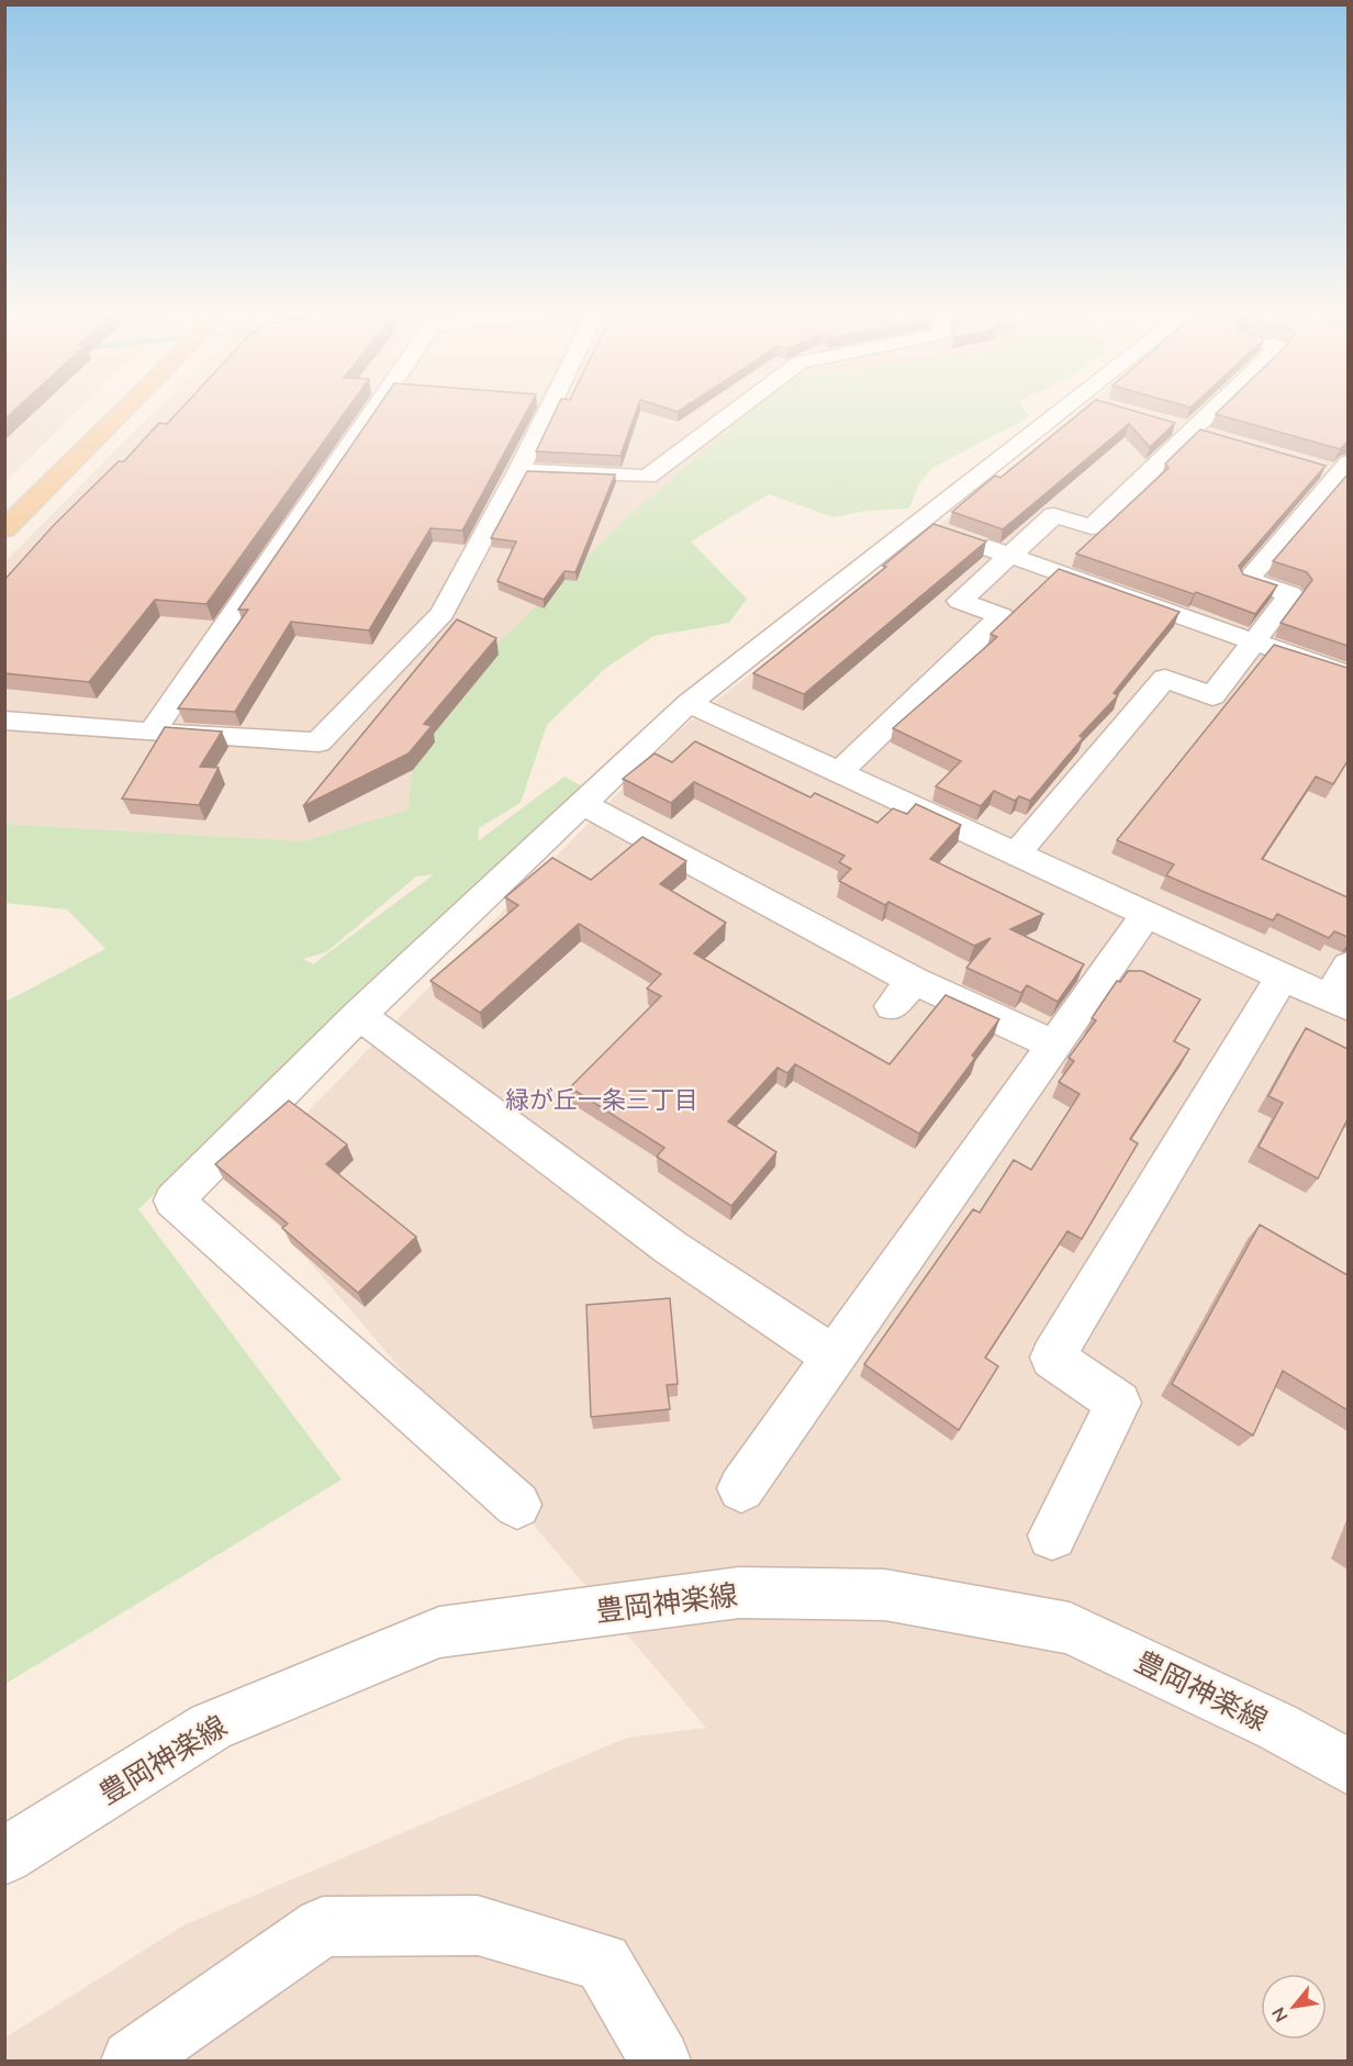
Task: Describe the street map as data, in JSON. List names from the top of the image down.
{
  "streets": {
    "street": ["豊岡神楽線"]
  },
  "districts": ["緑が丘一条三丁目"],
  "north": "bottom left"
}
